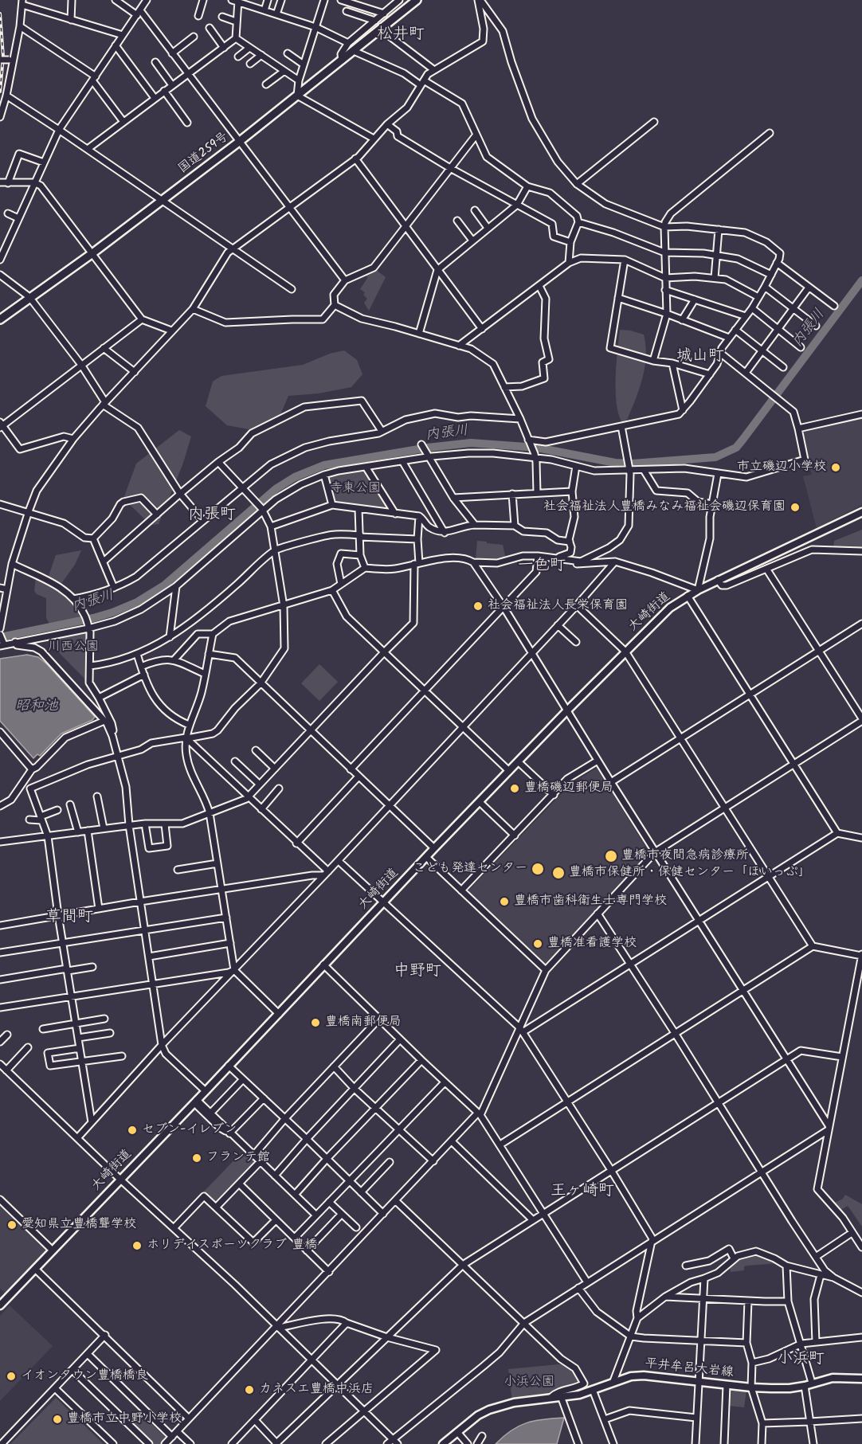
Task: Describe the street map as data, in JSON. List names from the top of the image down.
{
  "streets": {
    "highway": ["国道259号"],
    "main road": ["大崎街道", "平井牟呂大岩線"]
  },
  "districts": [
    "松井町",
    "城山町",
    "内張町",
    "一色町",
    "草間町",
    "中野町",
    "王ヶ崎町",
    "小浜町"
  ],
  "water": ["内張川", "昭和池"],
  "parks": ["寺東公園", "川西公園", "小浜公園"],
  "places": [
    "市立磯辺小学校",
    "社会福祉法人豊橋みなみ福祉会磯辺保育園",
    "社会福祉法人長栄保育園",
    "豊橋磯辺郵便局",
    "豊橋市夜間急病診療所",
    "こども発達センター",
    "豊橋市保健所・保健センター「ほいっぷ」",
    "豊橋市歯科衛生士専門学校",
    "豊橋准看護学校",
    "豊橋南郵便局",
    "セブン-イレブン",
    "フランテ館",
    "愛知県立豊橋聾学校",
    "ホリデイスポーツクラブ 豊橋",
    "イオンタウン豊橋橋良",
    "カネスエ豊橋中浜店",
    "豊橋市立中野小学校"
  ]
}
